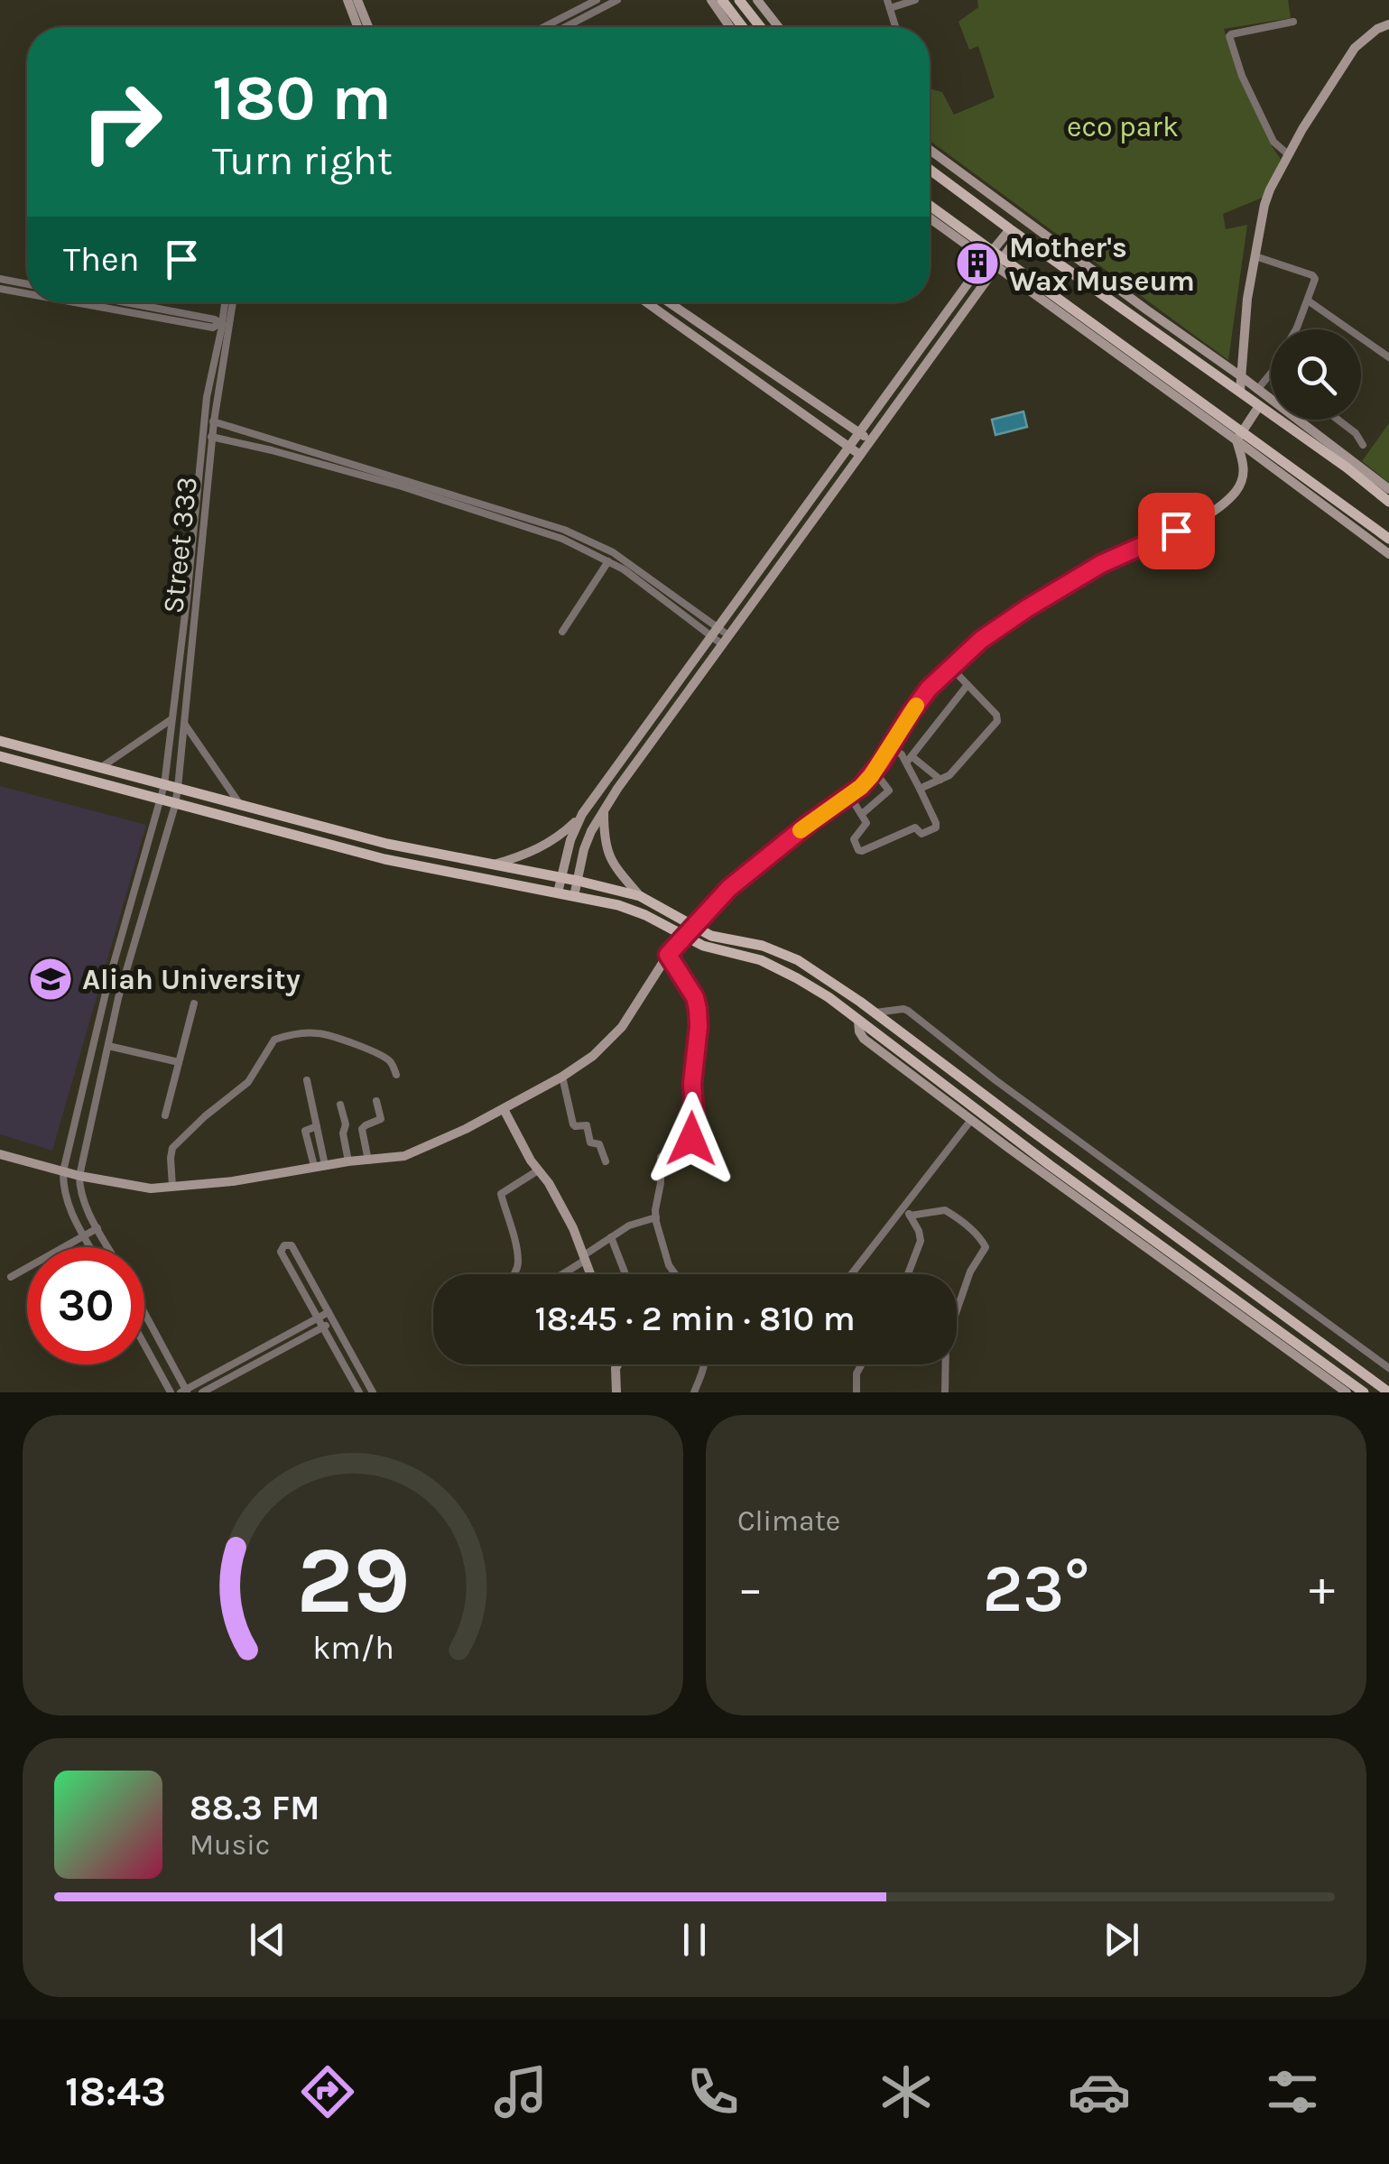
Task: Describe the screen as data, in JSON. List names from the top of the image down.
{
  "streets": {
    "street": ["Street 333"]
  },
  "parks": ["eco park"],
  "places": {
    "building": ["Mother's Wax Museum"],
    "school or university": ["Aliah University"]
  },
  "page": {
    "turn": ["180 m", "Turn right"],
    "then": "Then",
    "limit": "30",
    "trip": "18:45 · 2 min · 810 m",
    "tile": "Climate",
    "heat": ["−", "23°", "+"],
    "song": ["88.3 FM", "Music"],
    "tabs": "18:43",
    "gauge": ["29", "km/h"]
  }
}
